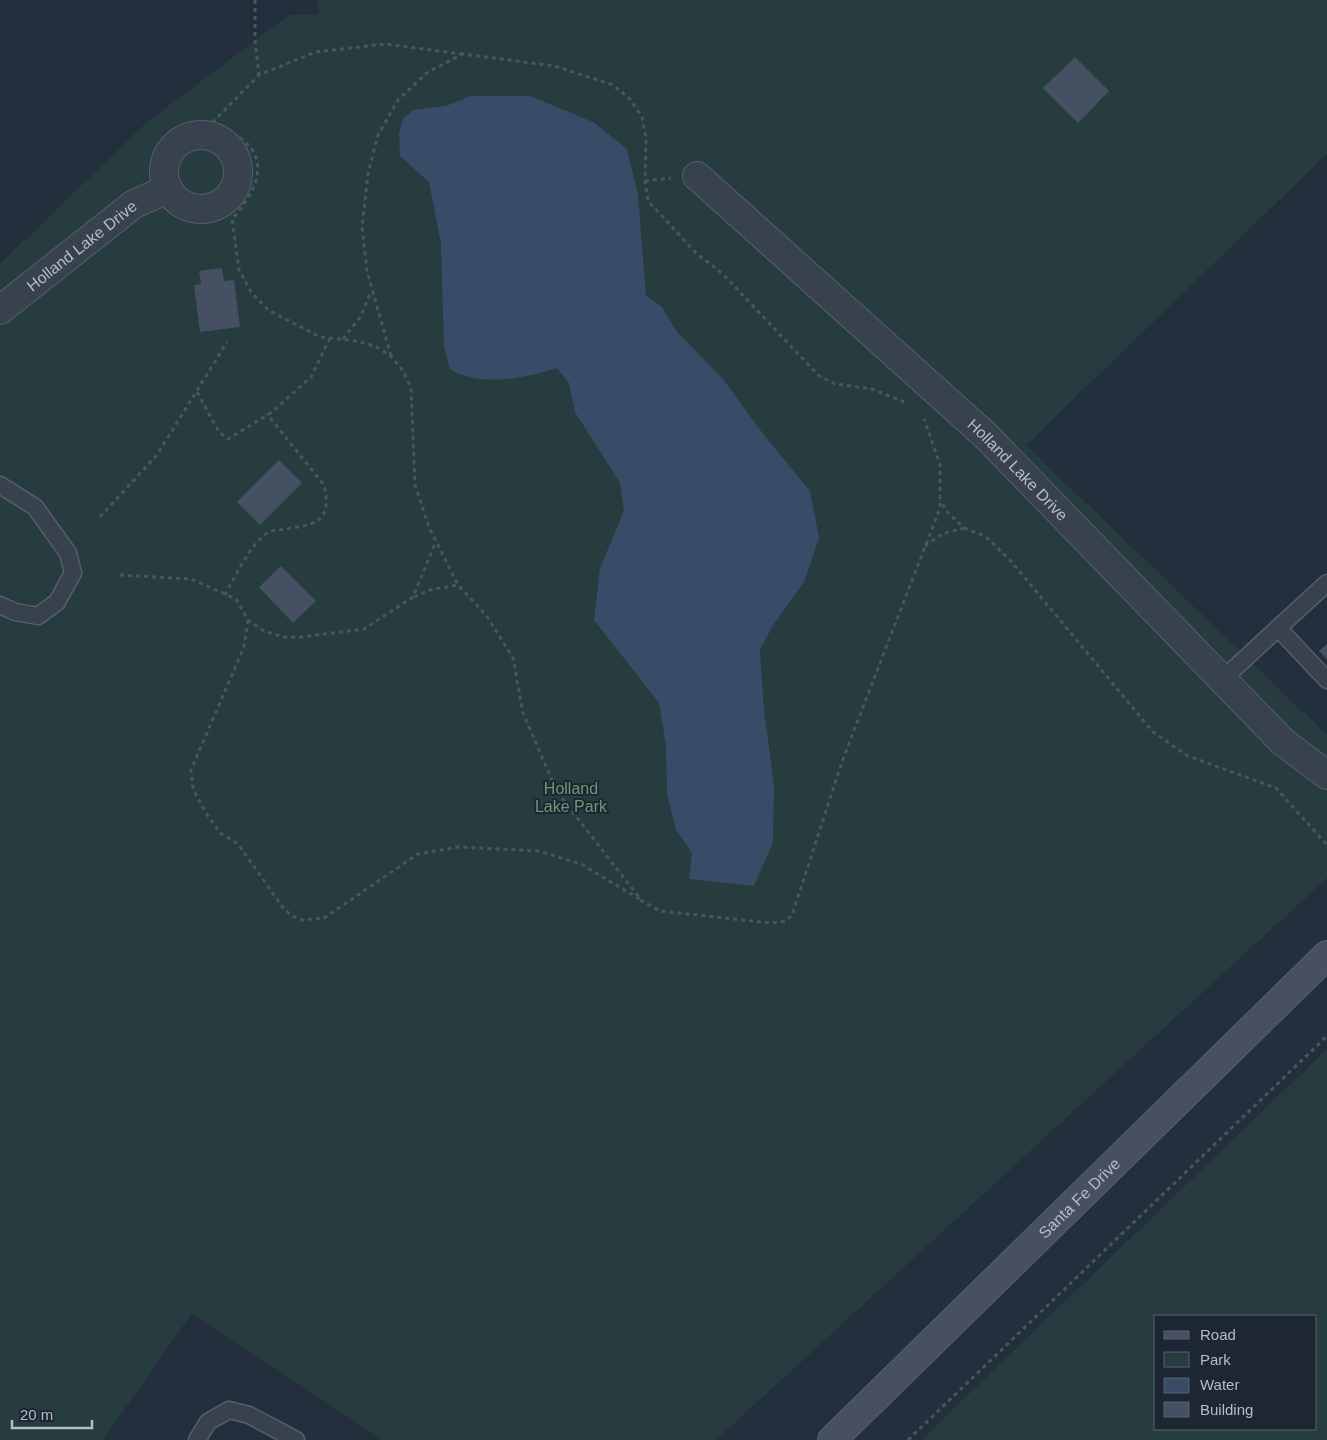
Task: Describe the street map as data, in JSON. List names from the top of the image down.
{
  "streets": {
    "main road": ["Santa Fe Drive"],
    "street": ["Holland Lake Drive"]
  },
  "parks": ["Holland Lake Park"],
  "legend": [
    "Road",
    "Park",
    "Water",
    "Building"
  ],
  "scale_bar": "20 m"
}
